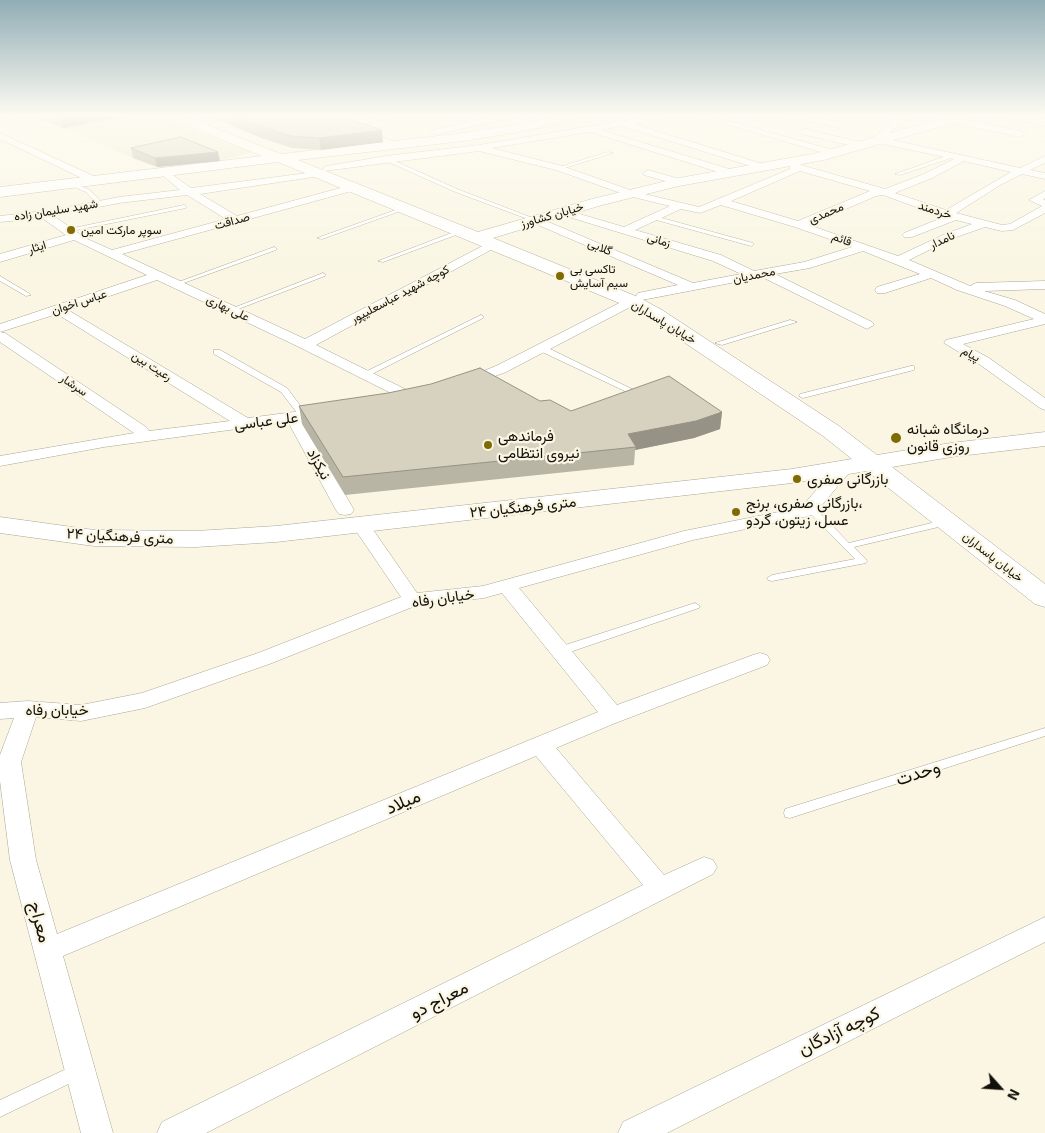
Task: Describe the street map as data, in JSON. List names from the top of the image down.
{
  "streets": {
    "main road": ["خیابان کشاورز", "خیابان پاسداران", "۲۴ متری فرهنگیان"],
    "street": [
      "شهید سلیمان زاده",
      "خردمند",
      "محمدی",
      "صداقت",
      "قائم",
      "زمانی",
      "نامدار",
      "ایثار",
      "گلابی",
      "محمدیان",
      "کوچه شهید عباسعلیپور",
      "عباس اخوان",
      "علی بهاری",
      "پیام",
      "رعیت بین",
      "سرشار",
      "علی عباسی",
      "نیکزاد",
      "خیابان رفاه",
      "میلاد",
      "معراج",
      "معراج دو",
      "کوچه آزادگان"
    ],
    "lane": ["وحدت"]
  },
  "crossings": [
    ["شهید سلیمان زاده", "علی بهاری"],
    ["شهید سلیمان زاده", "خیابان پاسداران"],
    ["خردمند", "محمدی"],
    ["خردمند", "نامدار"],
    ["محمدی", "قائم"],
    ["خیابان کشاورز", "زمانی"],
    ["خیابان کشاورز", "گلابی"],
    ["خیابان کشاورز", "کوچه شهید عباسعلیپور"],
    ["خیابان کشاورز", "خیابان پاسداران"],
    ["صداقت", "علی بهاری"],
    ["صداقت", "خیابان پاسداران"],
    ["قائم", "نامدار"],
    ["قائم", "محمدیان"],
    ["قائم", "پیام"],
    ["زمانی", "محمدیان"],
    ["ایثار", "علی بهاری"],
    ["گلابی", "محمدیان"],
    ["محمدیان", "خیابان پاسداران"],
    ["کوچه شهید عباسعلیپور", "علی بهاری"],
    ["کوچه شهید عباسعلیپور", "خیابان پاسداران"],
    ["عباس اخوان", "علی بهاری"],
    ["عباس اخوان", "رعیت بین"],
    ["خیابان پاسداران", "۲۴ متری فرهنگیان"],
    ["رعیت بین", "علی عباسی"],
    ["سرشار", "علی عباسی"],
    ["علی عباسی", "نیکزاد"],
    ["نیکزاد", "۲۴ متری فرهنگیان"],
    ["نیکزاد", "خیابان رفاه"],
    ["خیابان رفاه", "معراج"],
    ["میلاد", "معراج"]
  ],
  "places": [
    "سوپر مارکت امین",
    "تاکسی بی سیم آسایش",
    "درمانگاه شبانه روزی قانون",
    "فرماندهی نیروی انتظامی",
    "بازرگانی صفری",
    "بازرگانی صفری، برنج، عسل، زیتون، گردو"
  ],
  "north": "bottom right"
}
